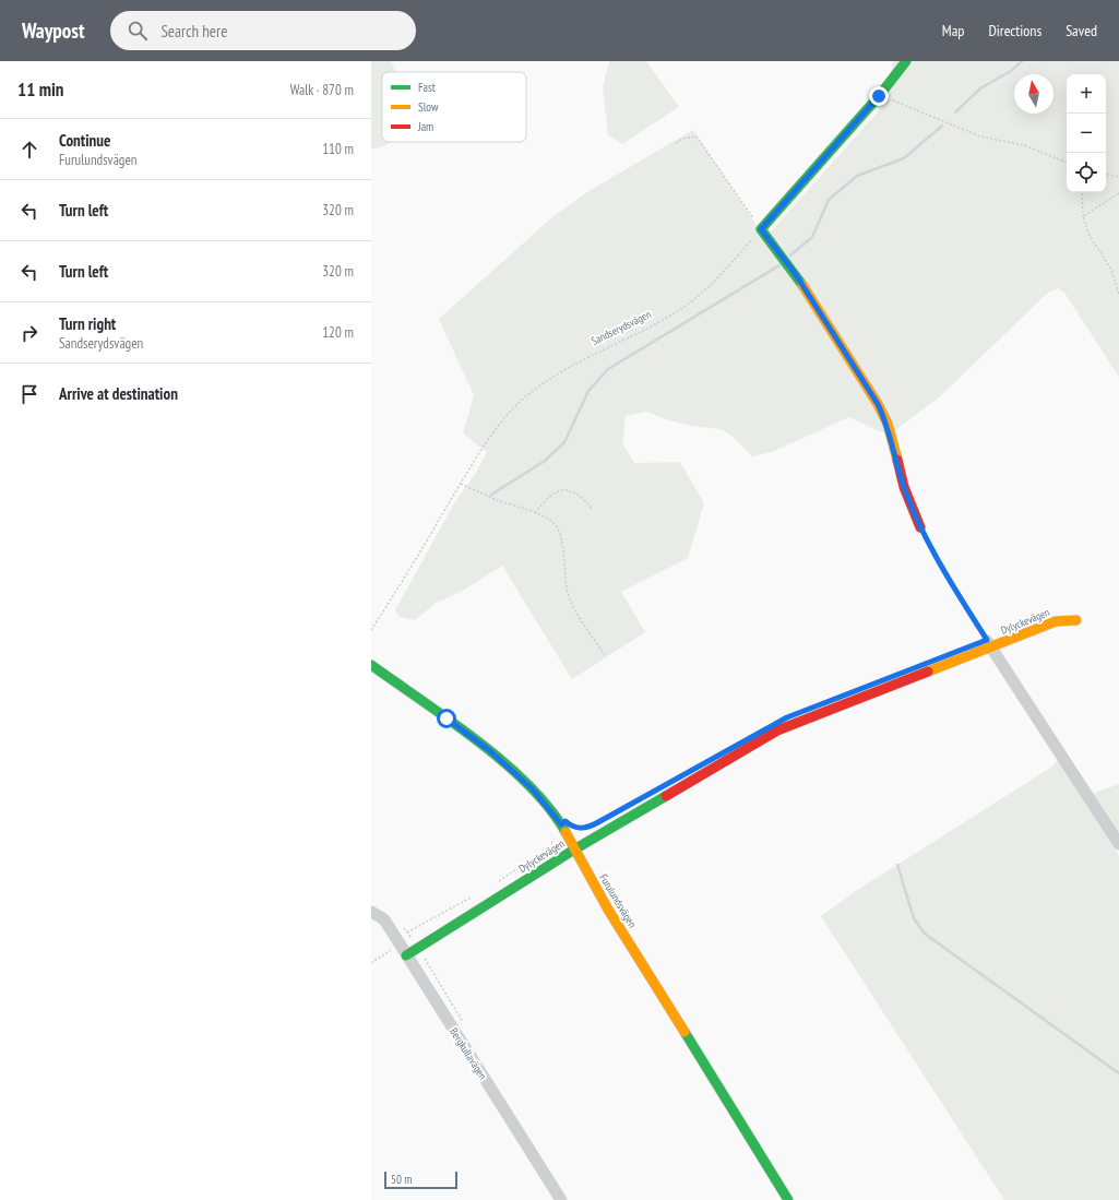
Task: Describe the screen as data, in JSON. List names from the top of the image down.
{
  "streets": {
    "street": ["Dylyckevägen", "Furulundsvägen", "Bergkullavägen"],
    "path": ["Sandserydsvägen"]
  },
  "crossings": [
    ["Dylyckevägen", "Furulundsvägen"],
    ["Dylyckevägen", "Bergkullavägen"]
  ],
  "legend": ["Fast", "Slow", "Jam"],
  "scale_bar": "50 m",
  "north": "top",
  "page": {
    "header": "Waypost",
    "search": "Search here",
    "nav": ["Map", "Directions", "Saved"],
    "heading": ["11 min", "Walk · 870 m"],
    "map_buttons": ["+", "−"],
    "list": [
      ["Continue", "Furulundsvägen", "110 m"],
      ["Turn left", "320 m"],
      ["Turn left", "320 m"],
      ["Turn right", "Sandserydsvägen", "120 m"],
      "Arrive at destination"
    ],
    "scale": "50 m"
  }
}
